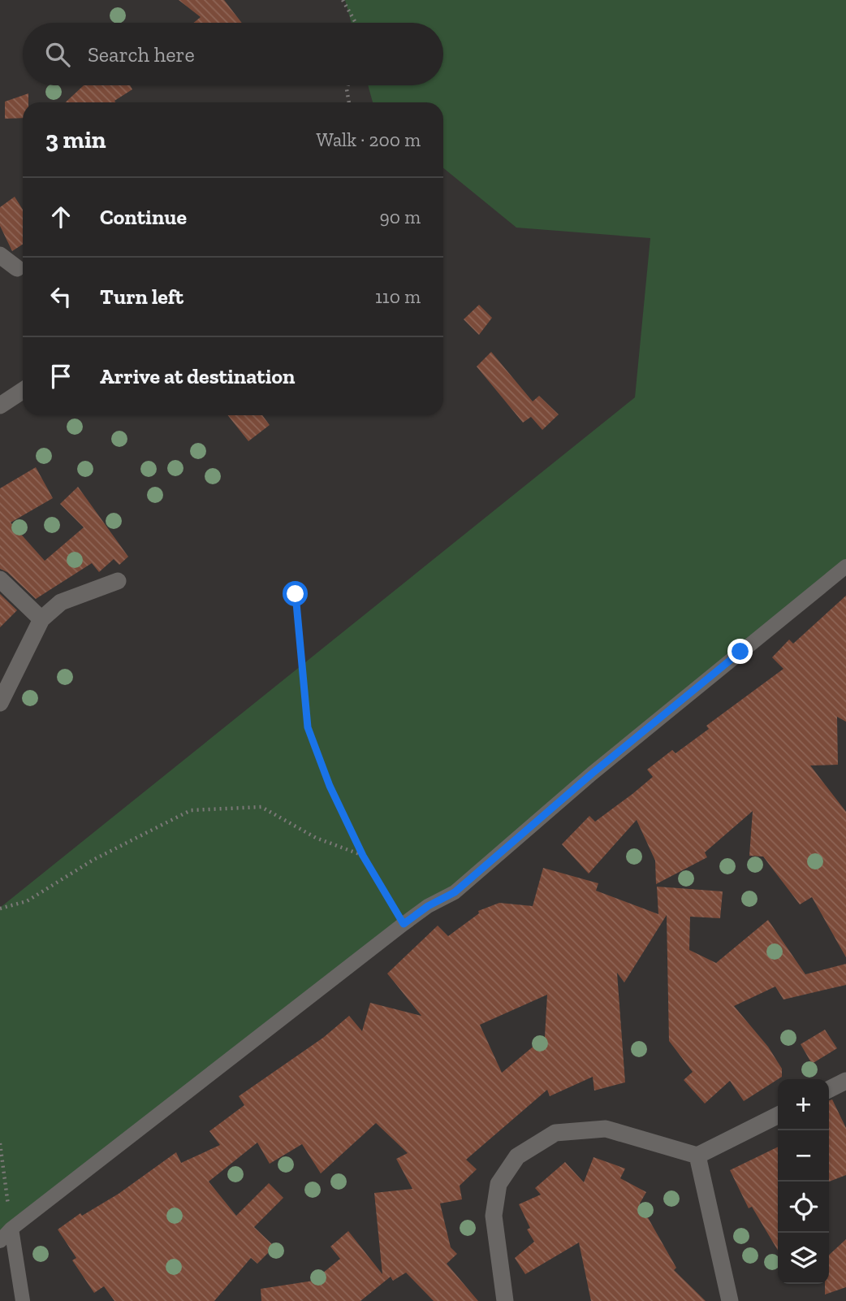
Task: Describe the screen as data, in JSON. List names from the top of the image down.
{
  "page": {
    "search": "Search here",
    "heading": ["3 min", "Walk · 200 m"],
    "list": [
      ["Continue", "90 m"],
      ["Turn left", "110 m"],
      "Arrive at destination"
    ],
    "map_buttons": ["+", "−"]
  }
}
